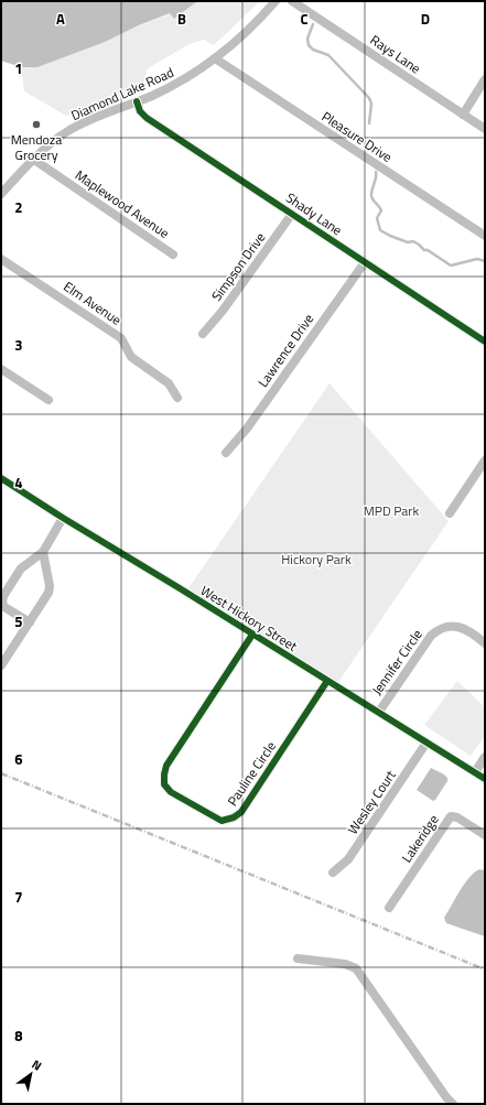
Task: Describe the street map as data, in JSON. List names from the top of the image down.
{
  "streets": {
    "street": [
      "Rays Lane",
      "Diamond Lake Road",
      "Pleasure Drive",
      "Maplewood Avenue",
      "Shady Lane",
      "Simpson Drive",
      "Elm Avenue",
      "Lawrence Drive",
      "West Hickory Street",
      "Jennifer Circle",
      "Pauline Circle",
      "Wesley Court",
      "Lakeridge"
    ]
  },
  "crossings": [
    ["Diamond Lake Road", "Pleasure Drive"],
    ["Diamond Lake Road", "Maplewood Avenue"],
    ["Diamond Lake Road", "Shady Lane"],
    ["Shady Lane", "Simpson Drive"],
    ["Shady Lane", "Lawrence Drive"],
    ["West Hickory Street", "Jennifer Circle"],
    ["West Hickory Street", "Pauline Circle"],
    ["West Hickory Street", "Wesley Court"]
  ],
  "parks": ["MPD Park", "Hickory Park"],
  "places": ["Mendoza Grocery"],
  "north": "top right",
  "grid": {
    "columns": [
      "A",
      "B",
      "C",
      "D"
    ],
    "rows": [
      "1",
      "2",
      "3",
      "4",
      "5",
      "6",
      "7",
      "8"
    ]
  }
}
